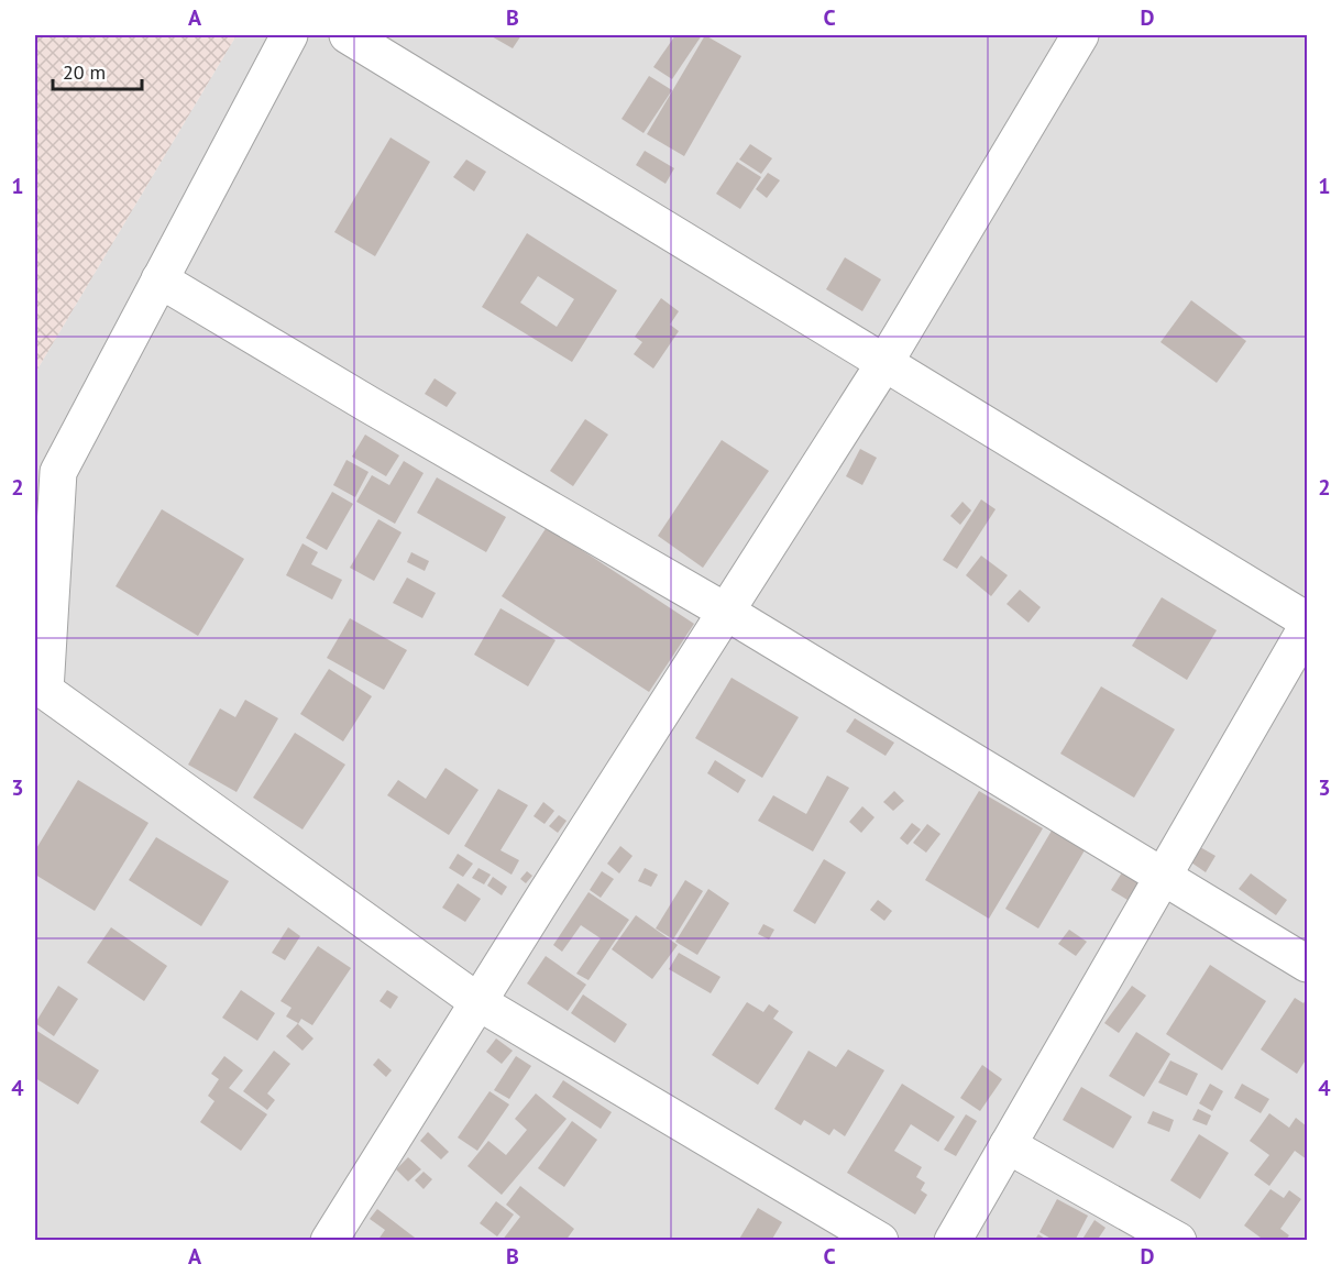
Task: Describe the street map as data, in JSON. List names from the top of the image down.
{
  "scale_bar": "20 m",
  "grid": {
    "columns": [
      "A",
      "B",
      "C",
      "D"
    ],
    "rows": [
      "1",
      "2",
      "3",
      "4"
    ]
  }
}
